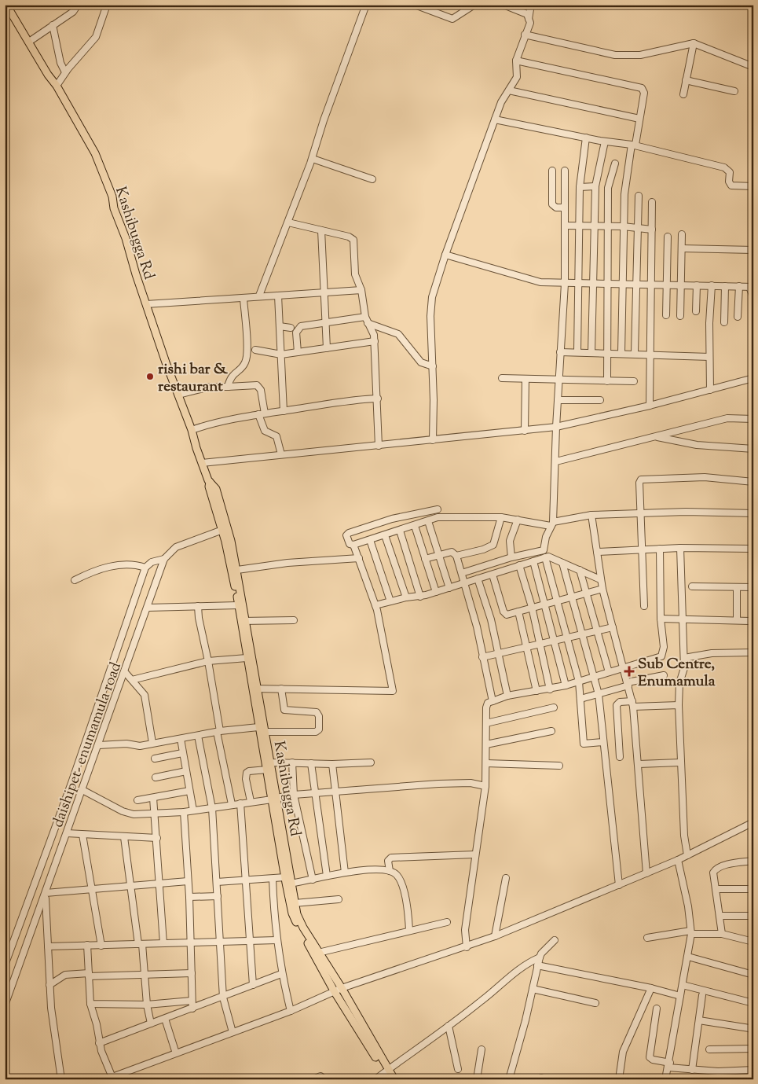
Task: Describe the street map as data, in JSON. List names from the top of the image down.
{
  "streets": {
    "main road": ["Kashibugga Rd"],
    "street": ["daishipet- enumamula road"]
  },
  "crossings": [
    ["Kashibugga Rd", "daishipet- enumamula road"]
  ],
  "places": {
    "other": ["rishi bar & restaurant"],
    "health": ["Sub Centre, Enumamula"]
  }
}
